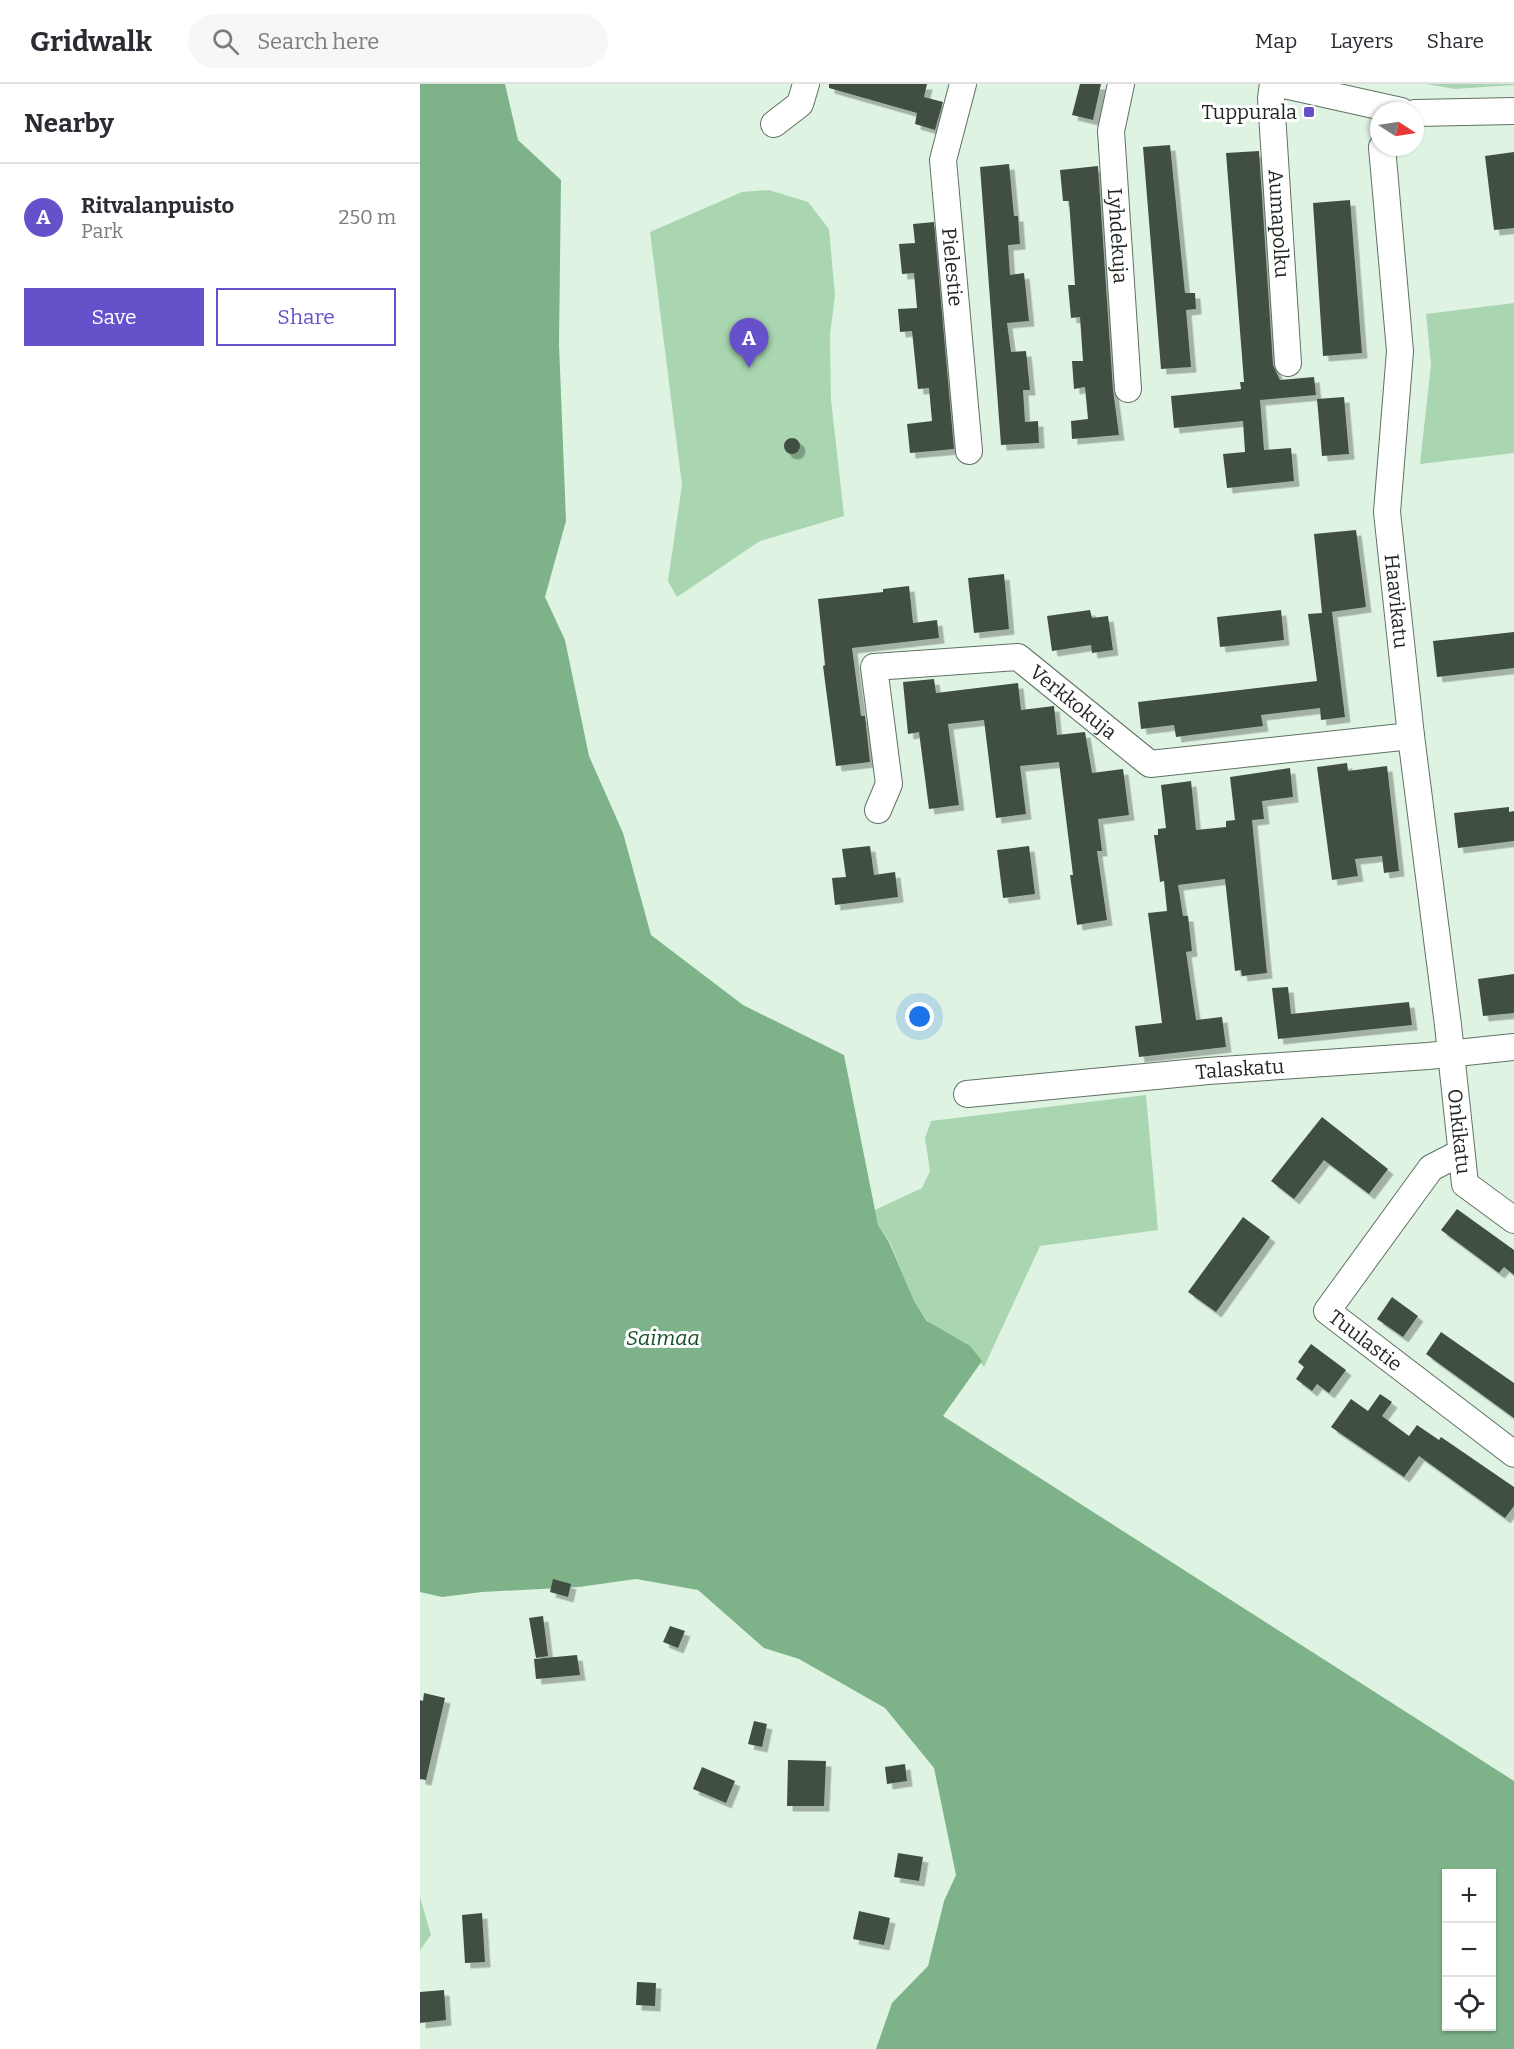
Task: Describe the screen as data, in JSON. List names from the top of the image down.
{
  "streets": {
    "street": [
      "Aumapolku",
      "Lyhdekuja",
      "Pielestie",
      "Haavikatu",
      "Verkkokuja",
      "Talaskatu",
      "Onkikatu",
      "Tuulastie"
    ]
  },
  "crossings": [
    ["Haavikatu", "Verkkokuja"],
    ["Haavikatu", "Talaskatu"],
    ["Haavikatu", "Onkikatu"],
    ["Talaskatu", "Onkikatu"],
    ["Onkikatu", "Tuulastie"]
  ],
  "water": ["Saimaa"],
  "places": {
    "transit": ["Tuppurala"]
  },
  "north": "right",
  "page": {
    "header": "Gridwalk",
    "search": "Search here",
    "nav": ["Map", "Layers", "Share"],
    "heading": "Nearby",
    "list": [
      {
        "mark": "A",
        "name": "Ritvalanpuisto",
        "note": "Park",
        "value": "250 m"
      }
    ],
    "buttons": ["Save", "Share"],
    "pins": "A",
    "map_buttons": ["+", "−"]
  }
}
